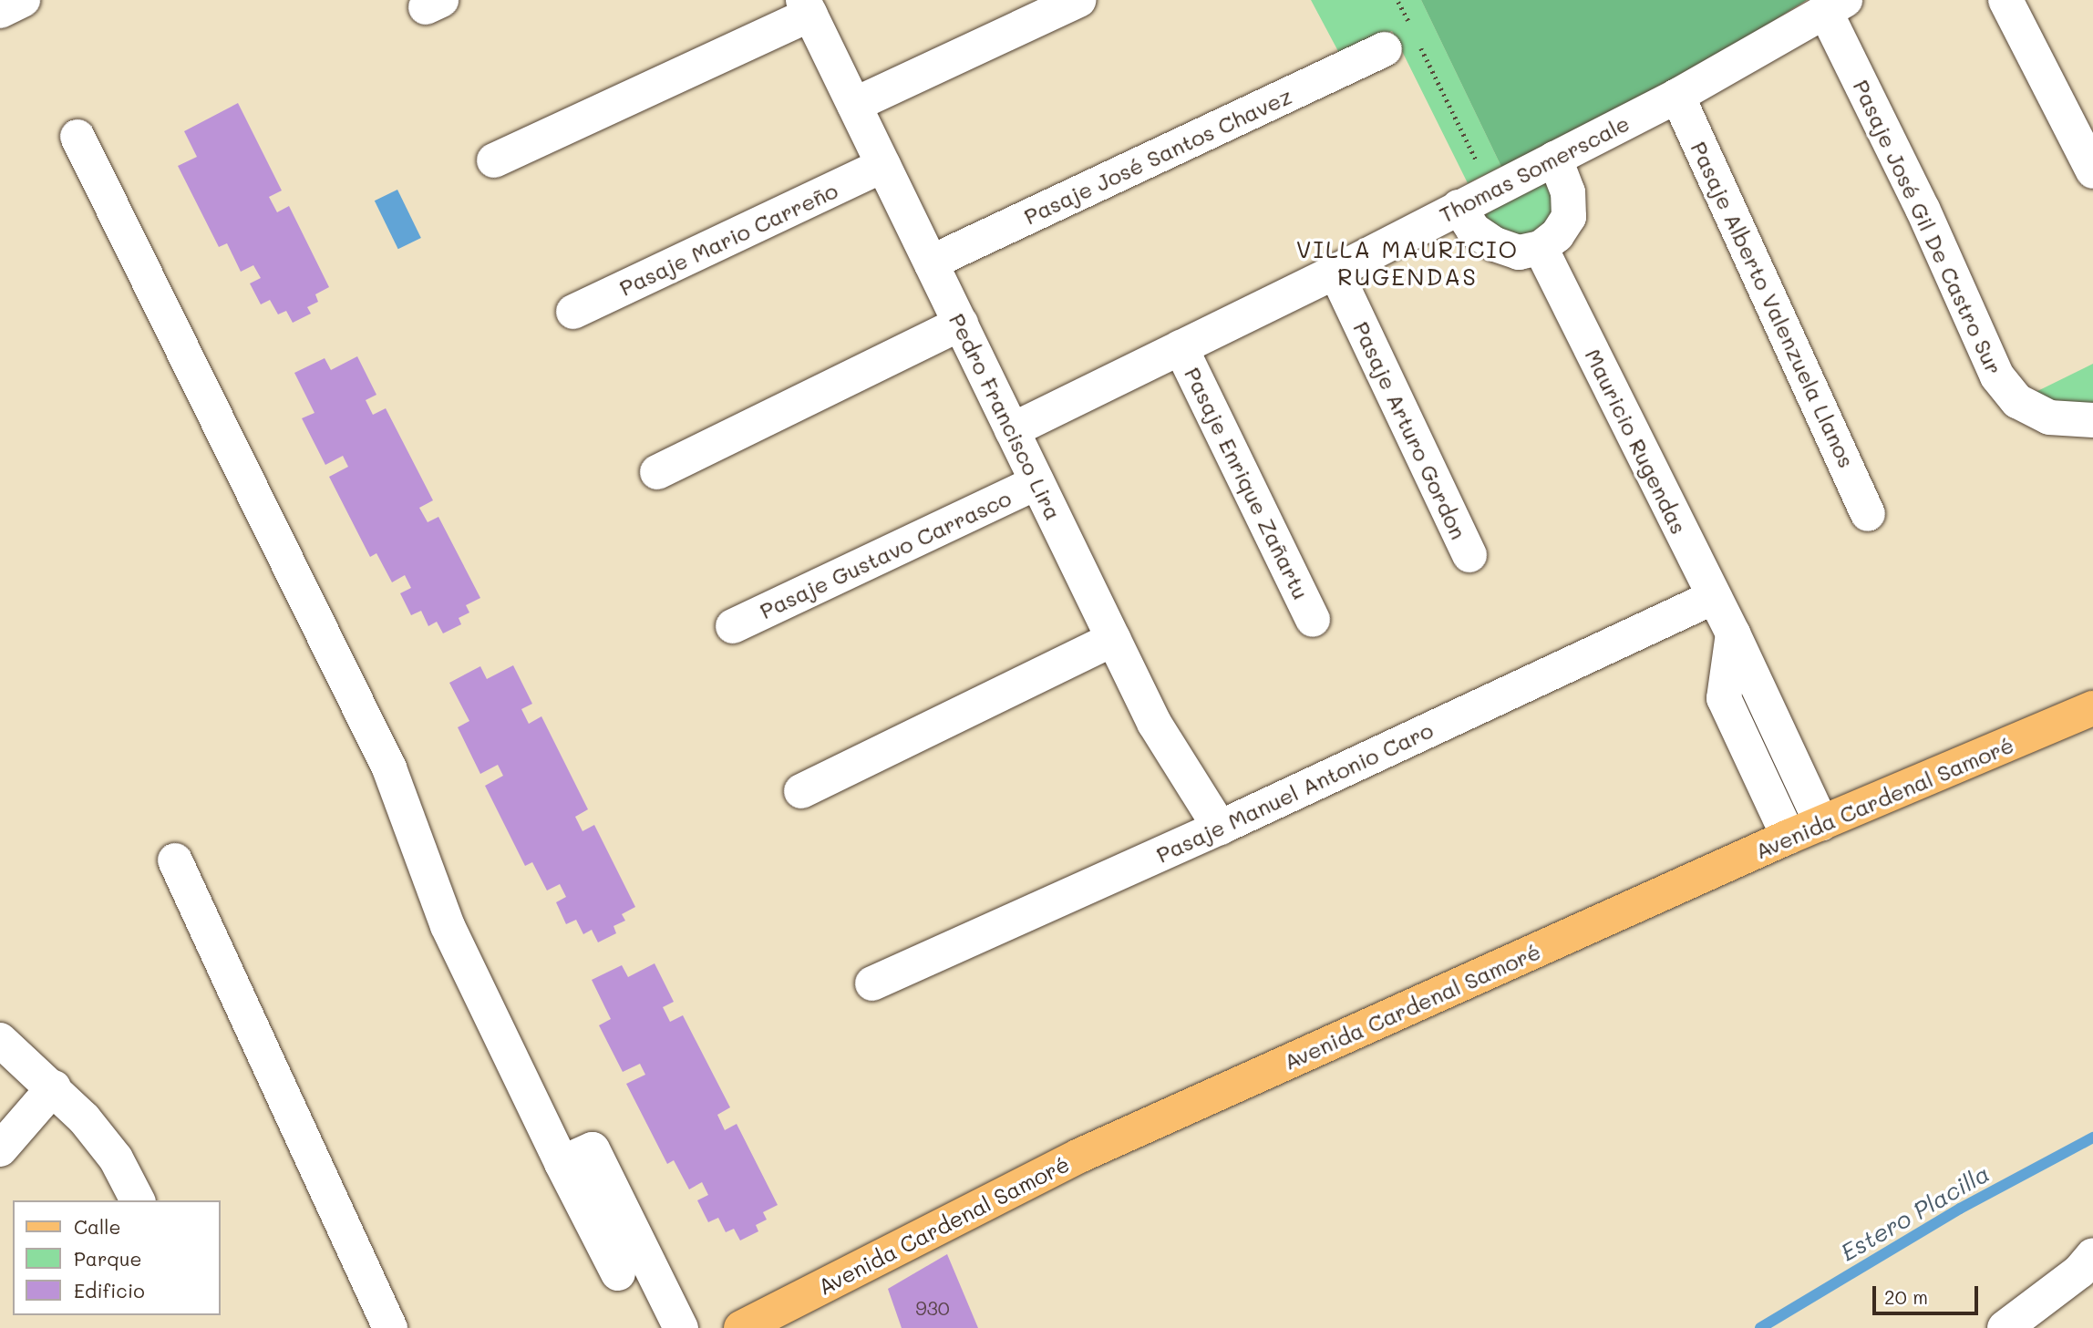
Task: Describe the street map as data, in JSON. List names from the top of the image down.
{
  "streets": {
    "main road": ["Avenida Cardenal Samoré"],
    "street": [
      "Pasaje José Santos Chavez",
      "Thomas Somerscale",
      "Pasaje José Gil De Castro Sur",
      "Pasaje Mario Carreño",
      "Pasaje Alberto Valenzuela Llanos",
      "Pedro Francisco Lira",
      "Pasaje Arturo Gordon",
      "Mauricio Rugendas",
      "Pasaje Enrique Zañartu",
      "Pasaje Gustavo Carrasco",
      "Pasaje Manuel Antonio Caro"
    ]
  },
  "crossings": [
    ["Pasaje José Santos Chavez", "Pedro Francisco Lira"],
    ["Thomas Somerscale", "Pasaje José Gil De Castro Sur"],
    ["Thomas Somerscale", "Pasaje Alberto Valenzuela Llanos"],
    ["Thomas Somerscale", "Pedro Francisco Lira"],
    ["Thomas Somerscale", "Pasaje Arturo Gordon"],
    ["Thomas Somerscale", "Pasaje Enrique Zañartu"],
    ["Pasaje Mario Carreño", "Pedro Francisco Lira"],
    ["Pedro Francisco Lira", "Pasaje Gustavo Carrasco"],
    ["Pedro Francisco Lira", "Pasaje Manuel Antonio Caro"],
    ["Mauricio Rugendas", "Pasaje Manuel Antonio Caro"],
    ["Mauricio Rugendas", "Avenida Cardenal Samoré"]
  ],
  "districts": ["VILLA MAURICIO RUGENDAS"],
  "water": ["Estero Placilla"],
  "house_numbers": ["930"],
  "legend": ["Calle", "Parque", "Edificio"],
  "scale_bar": "20 m"
}
